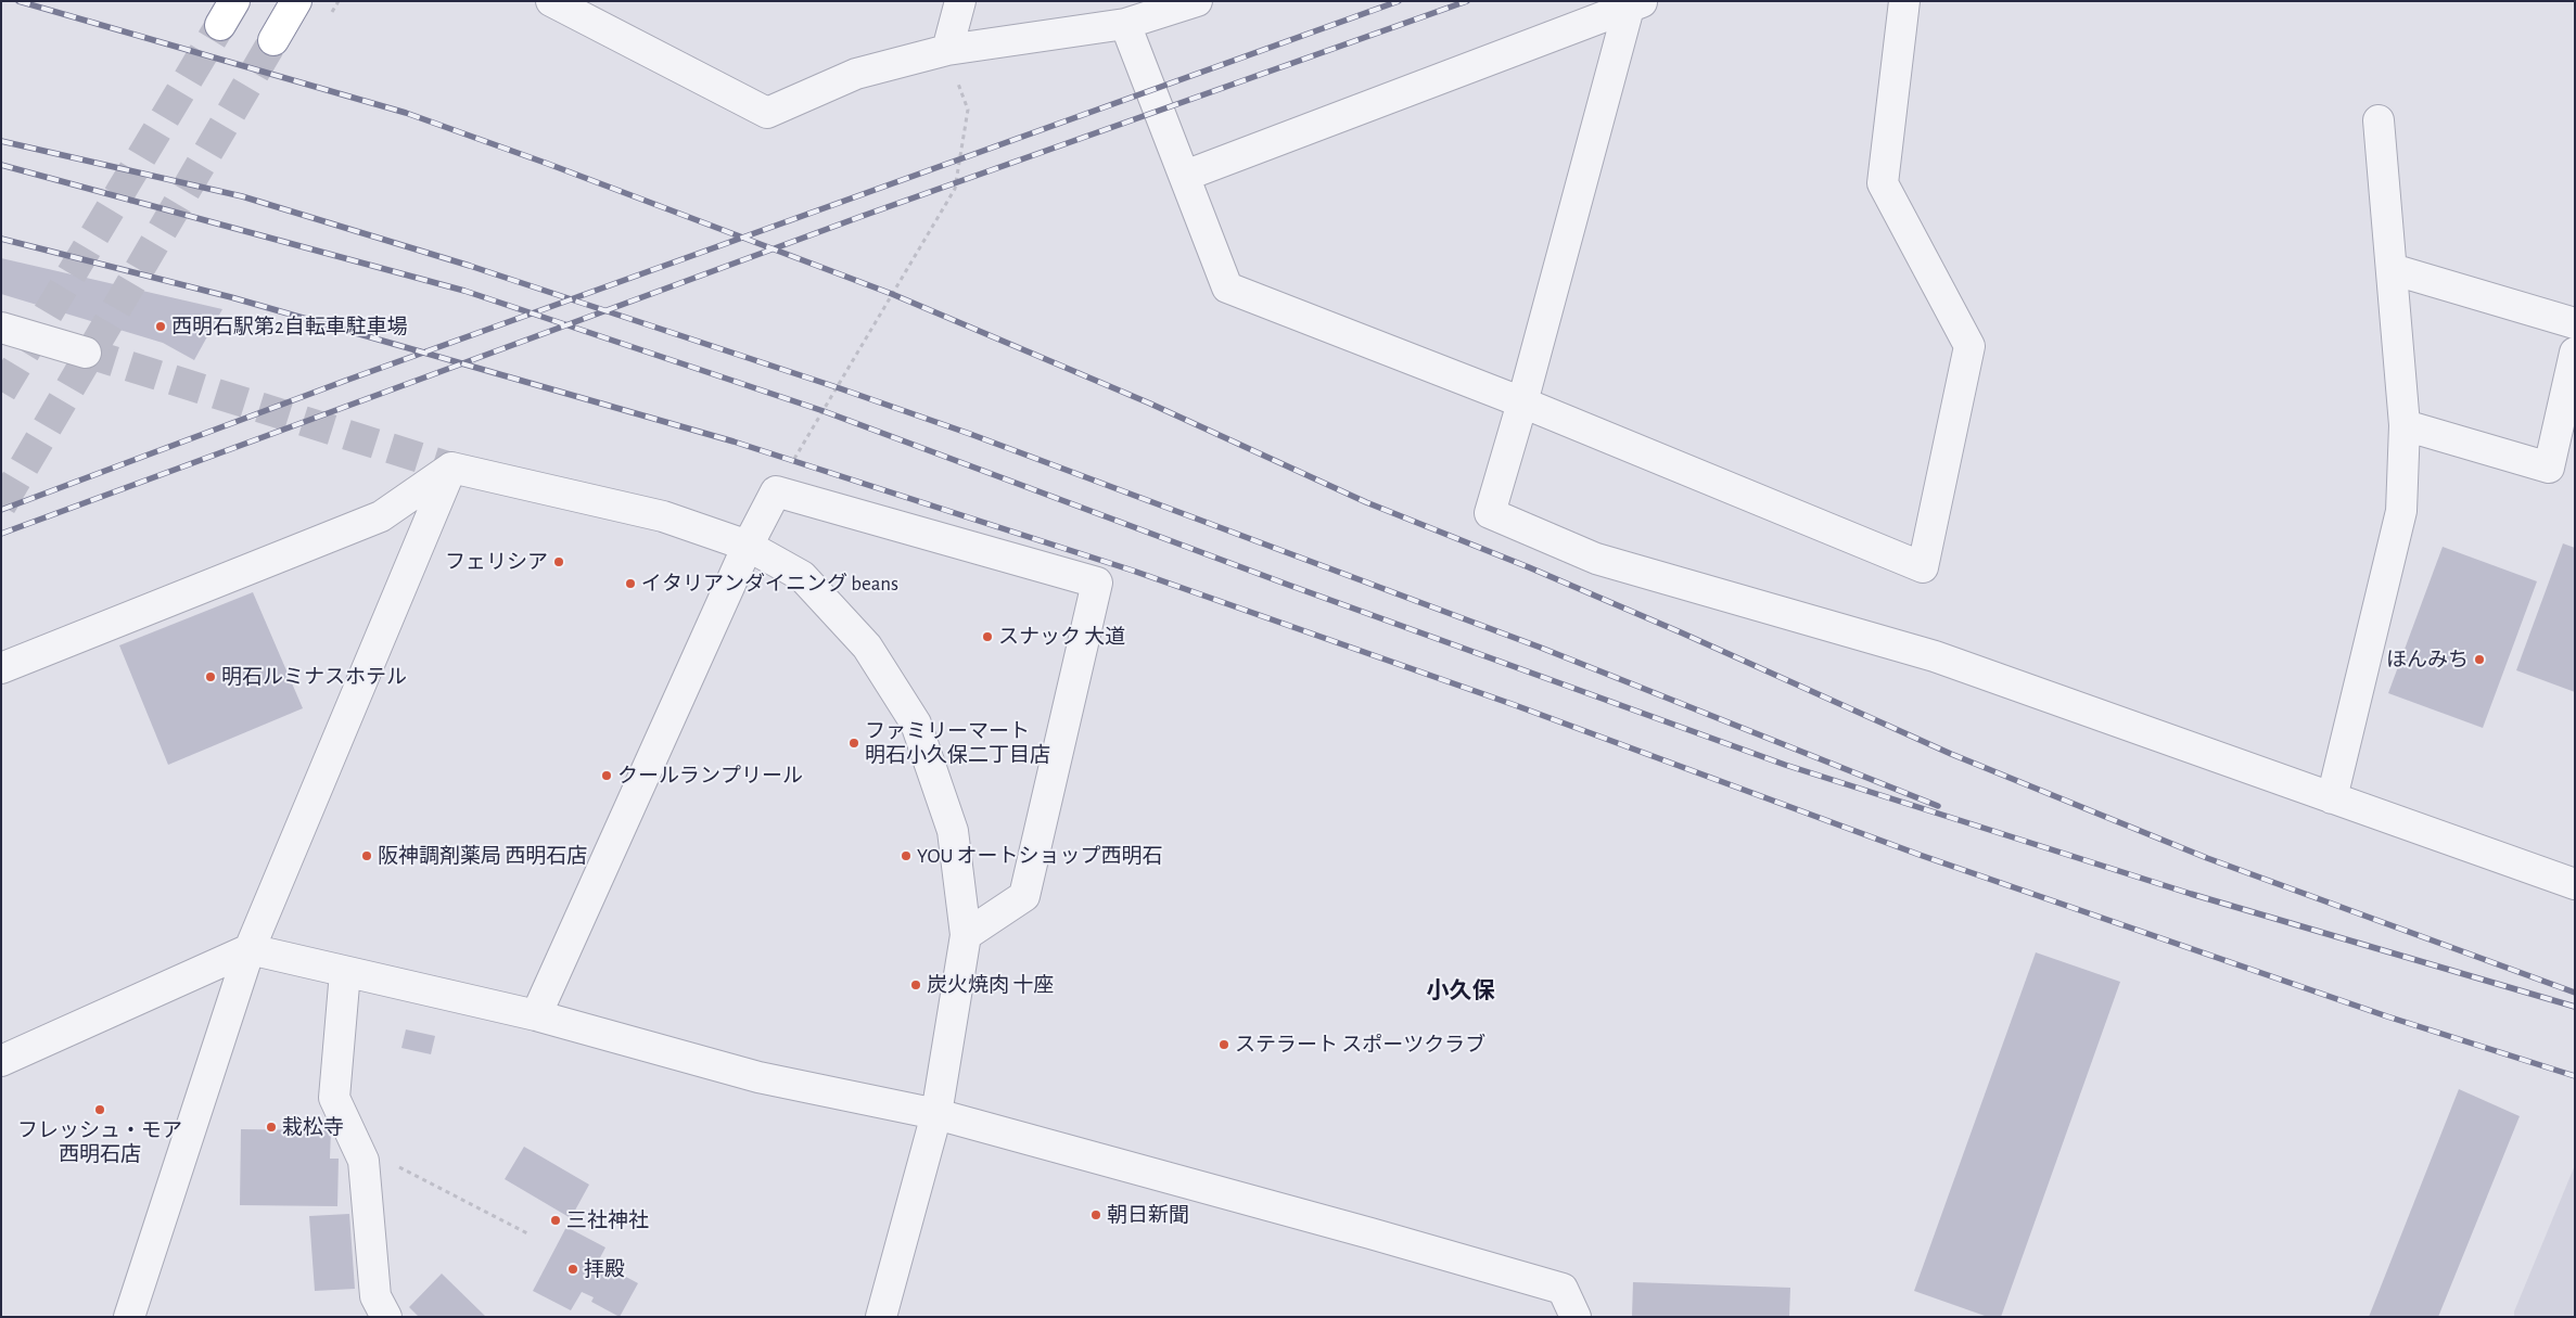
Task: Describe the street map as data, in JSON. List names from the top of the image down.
{
  "districts": ["小久保"],
  "places": [
    "西明石駅第2自転車駐車場",
    "フェリシア",
    "イタリアンダイニング beans",
    "スナック 大道",
    "ほんみち",
    "明石ルミナスホテル",
    "ファミリーマート 明石小久保二丁目店",
    "クールランプリール",
    "阪神調剤薬局 西明石店",
    "YOU オートショップ西明石",
    "炭火焼肉 十座",
    "ステラート スポーツクラブ",
    "フレッシュ・モア 西明石店",
    "栽松寺",
    "朝日新聞",
    "三社神社",
    "拝殿"
  ]
}
